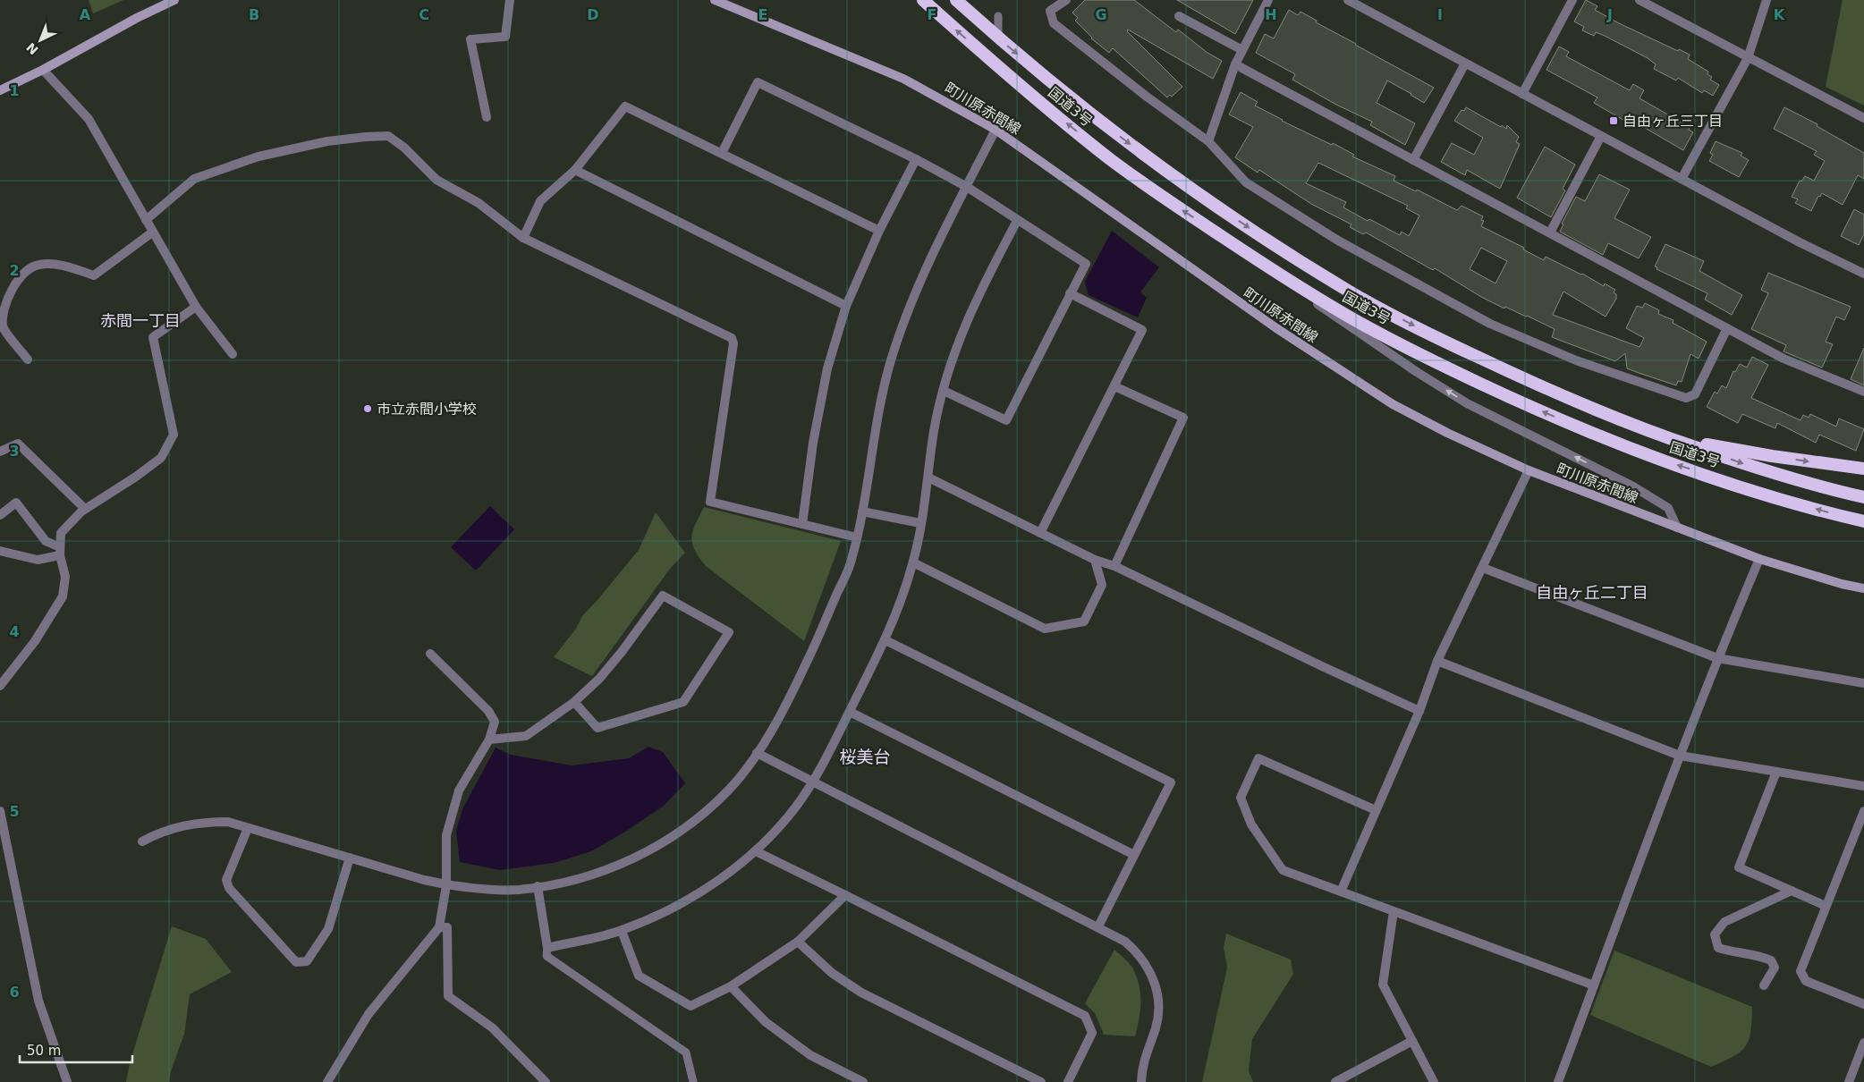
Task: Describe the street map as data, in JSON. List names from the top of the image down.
{
  "streets": {
    "highway": ["国道3号"],
    "main road": ["町川原赤間線"]
  },
  "districts": ["赤間一丁目", "自由ヶ丘二丁目", "桜美台"],
  "places": {
    "transit": ["自由ヶ丘三丁目"],
    "other": ["市立赤間小学校"]
  },
  "scale_bar": "50 m",
  "north": "bottom left",
  "grid": {
    "columns": [
      "A",
      "B",
      "C",
      "D",
      "E",
      "F",
      "G",
      "H",
      "I",
      "J",
      "K"
    ],
    "rows": [
      "1",
      "2",
      "3",
      "4",
      "5",
      "6"
    ]
  }
}
